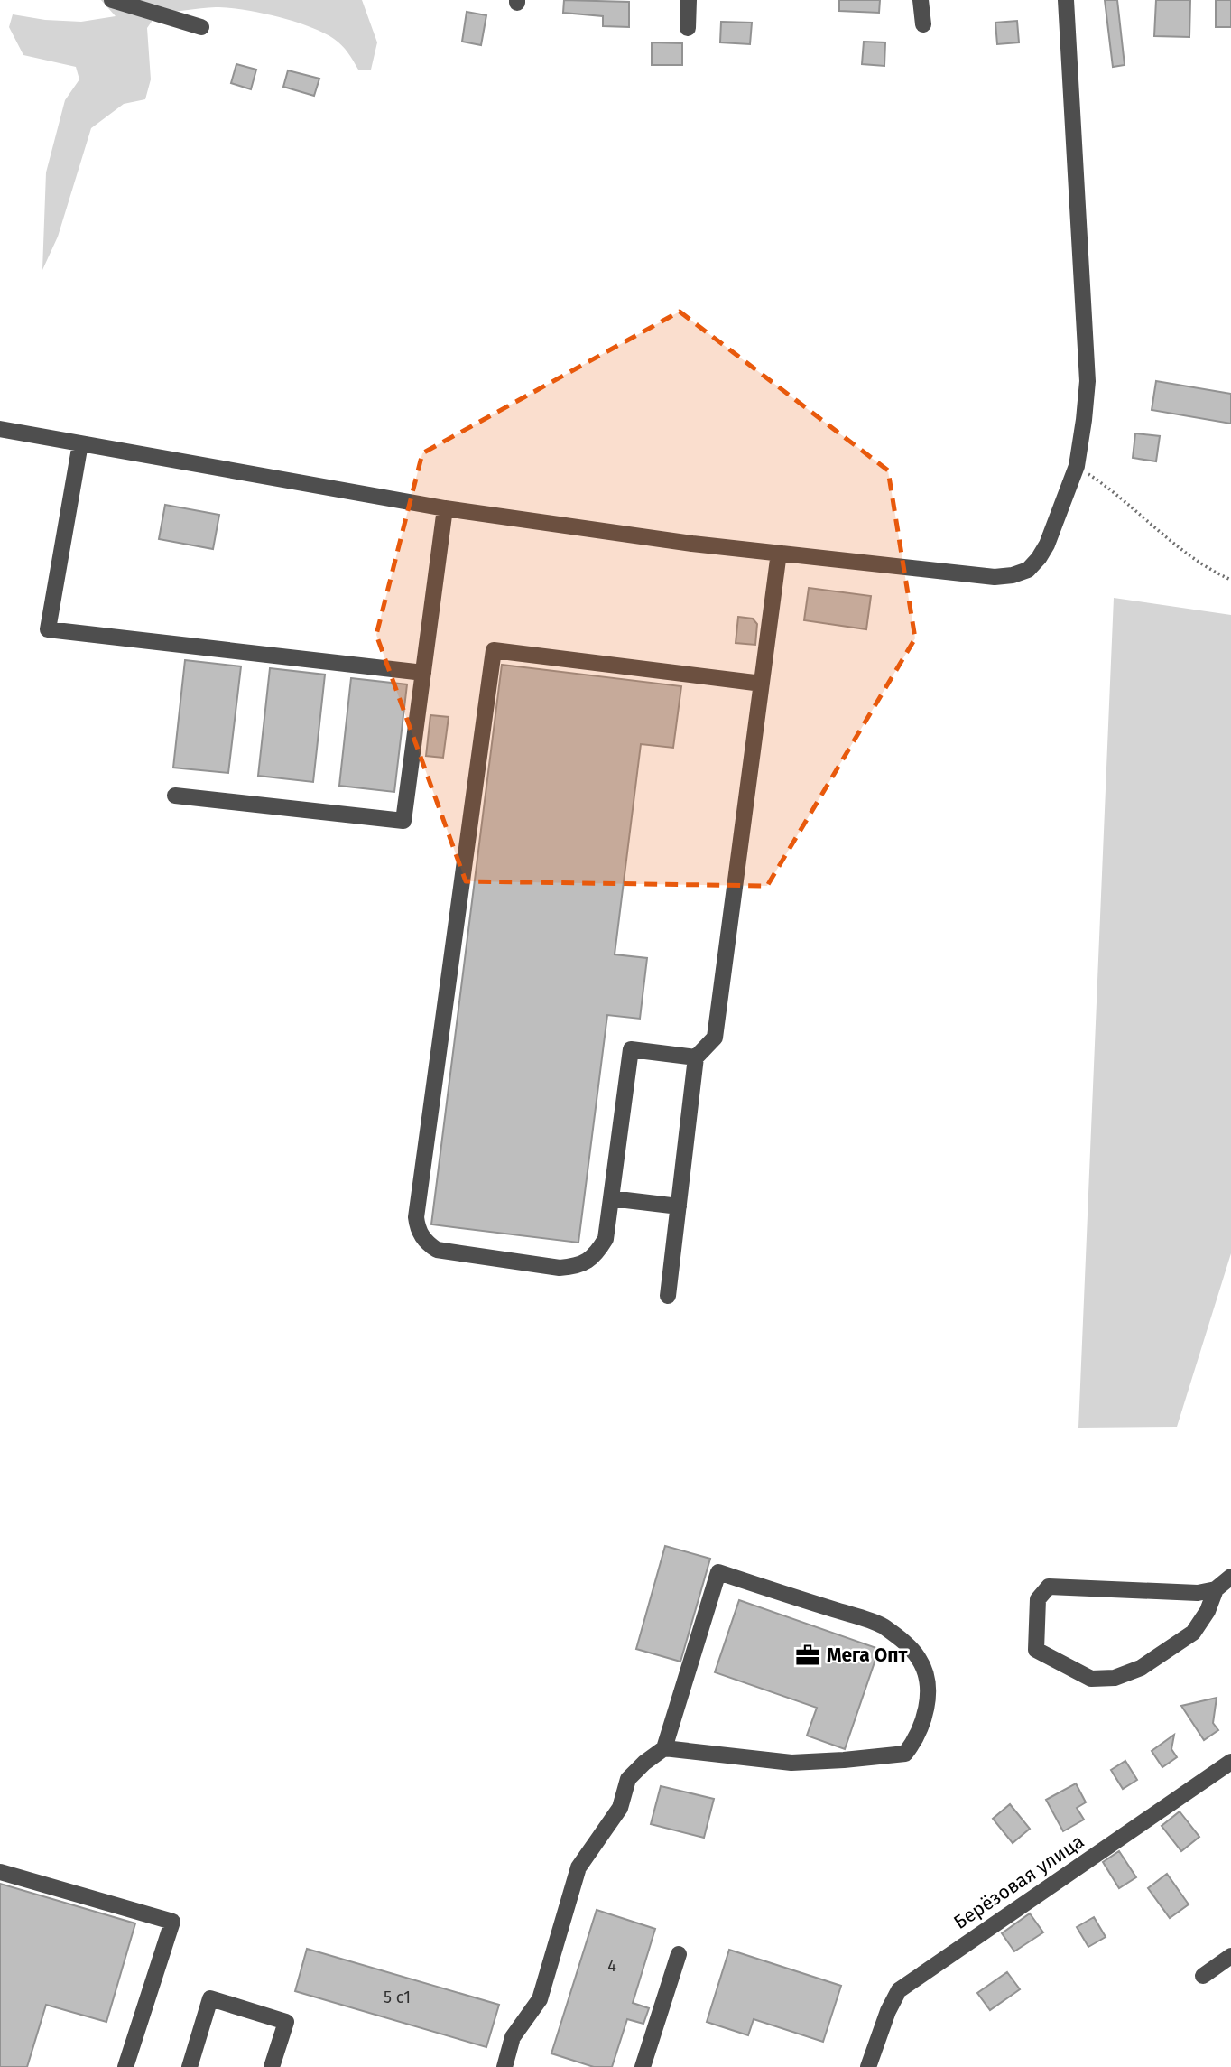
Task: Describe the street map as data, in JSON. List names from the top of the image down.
{
  "streets": {
    "street": ["Берёзовая улица"]
  },
  "places": {
    "office": ["Мега Опт"]
  },
  "house_numbers": ["4", "5 с1"]
}
